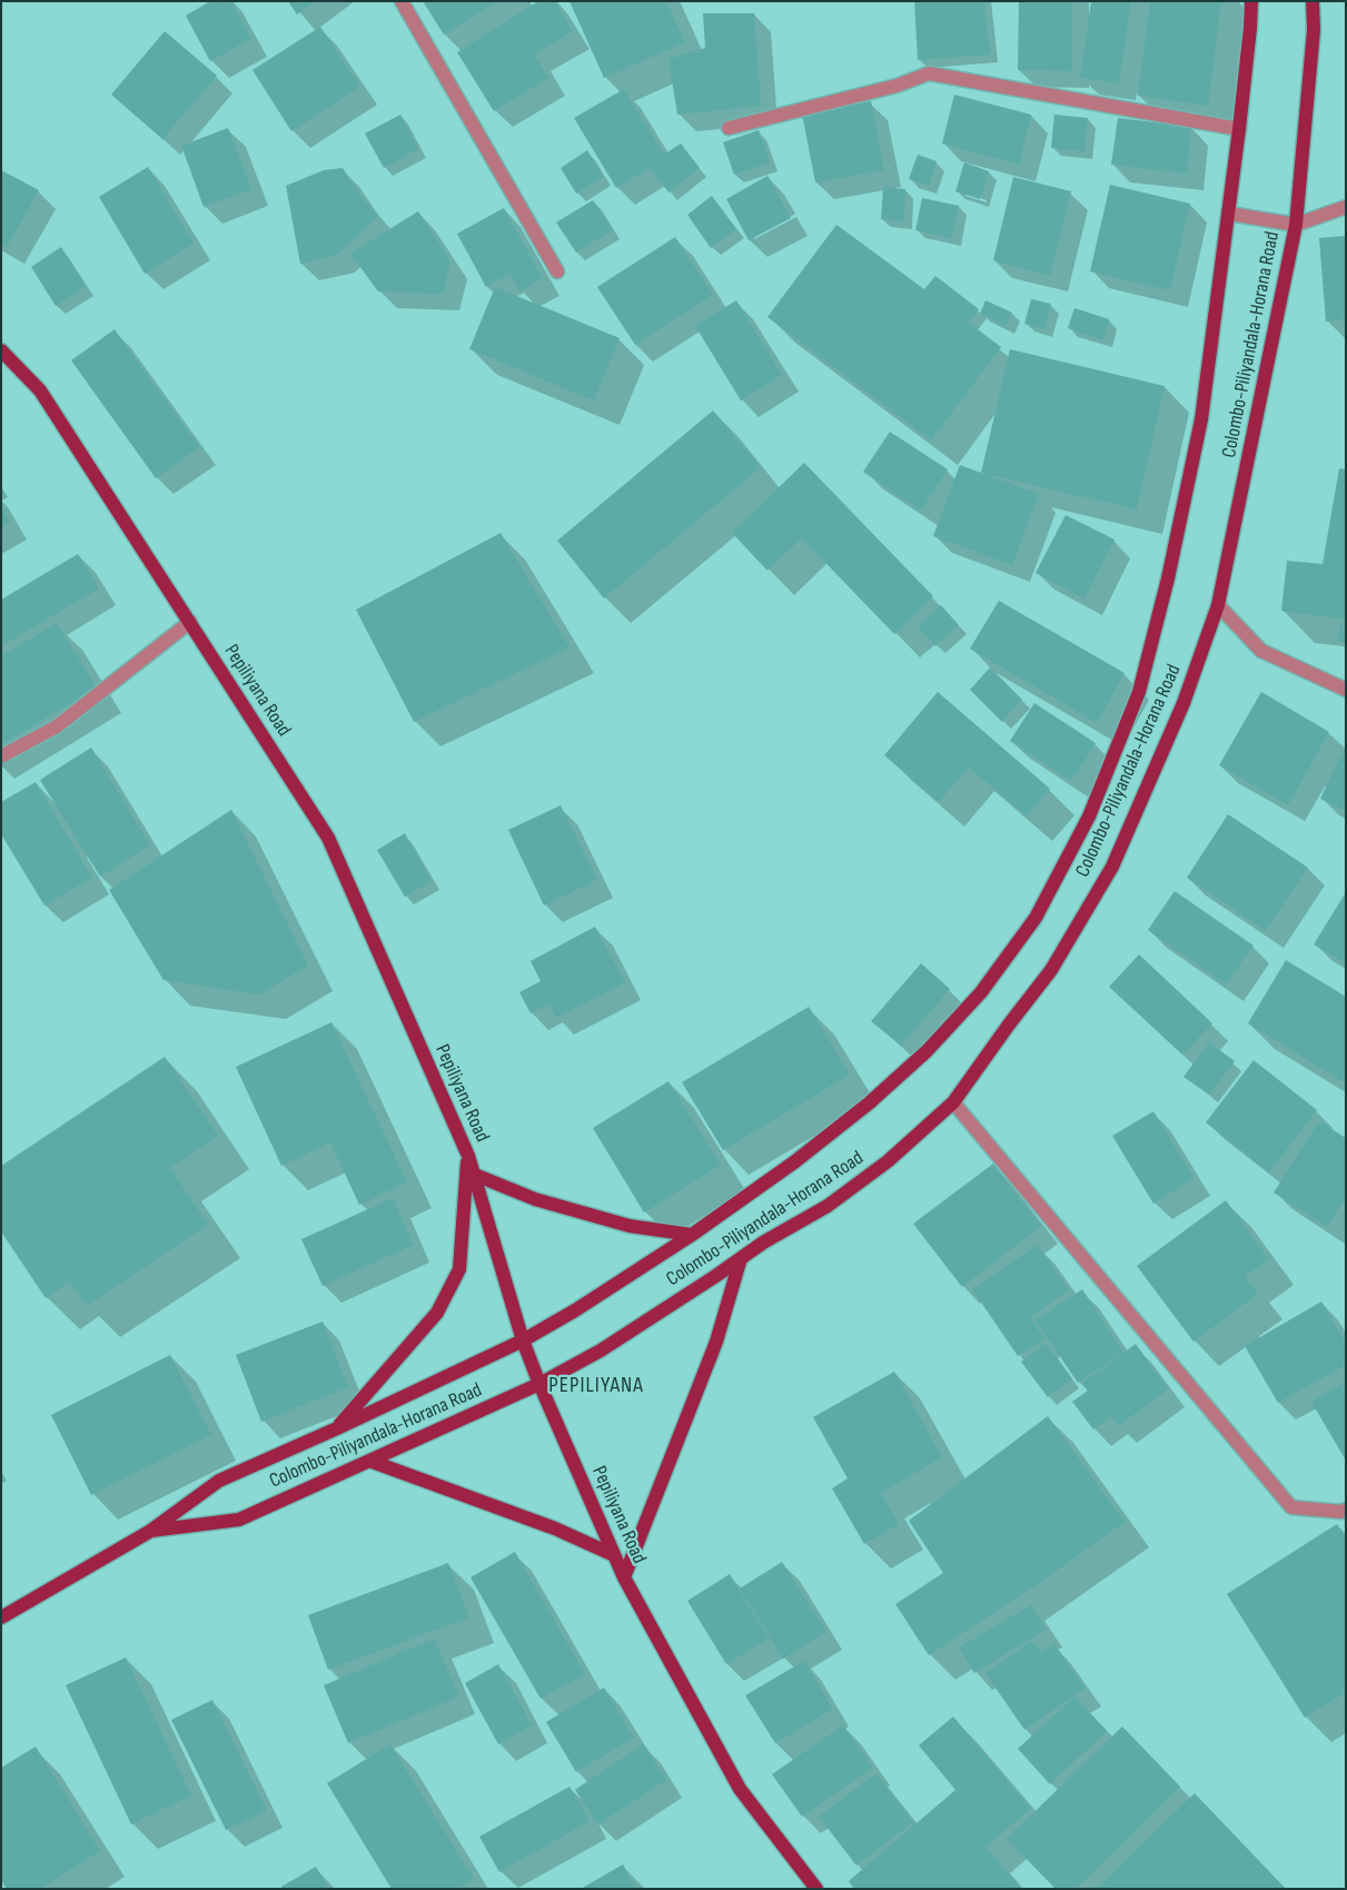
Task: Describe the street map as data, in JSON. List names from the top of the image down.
{
  "streets": {
    "main road": ["Colombo-Piliyandala-Horana Road", "Pepiliyana Road"]
  },
  "crossings": [
    ["Colombo-Piliyandala-Horana Road", "Pepiliyana Road"]
  ],
  "districts": ["PEPILIYANA"]
}
